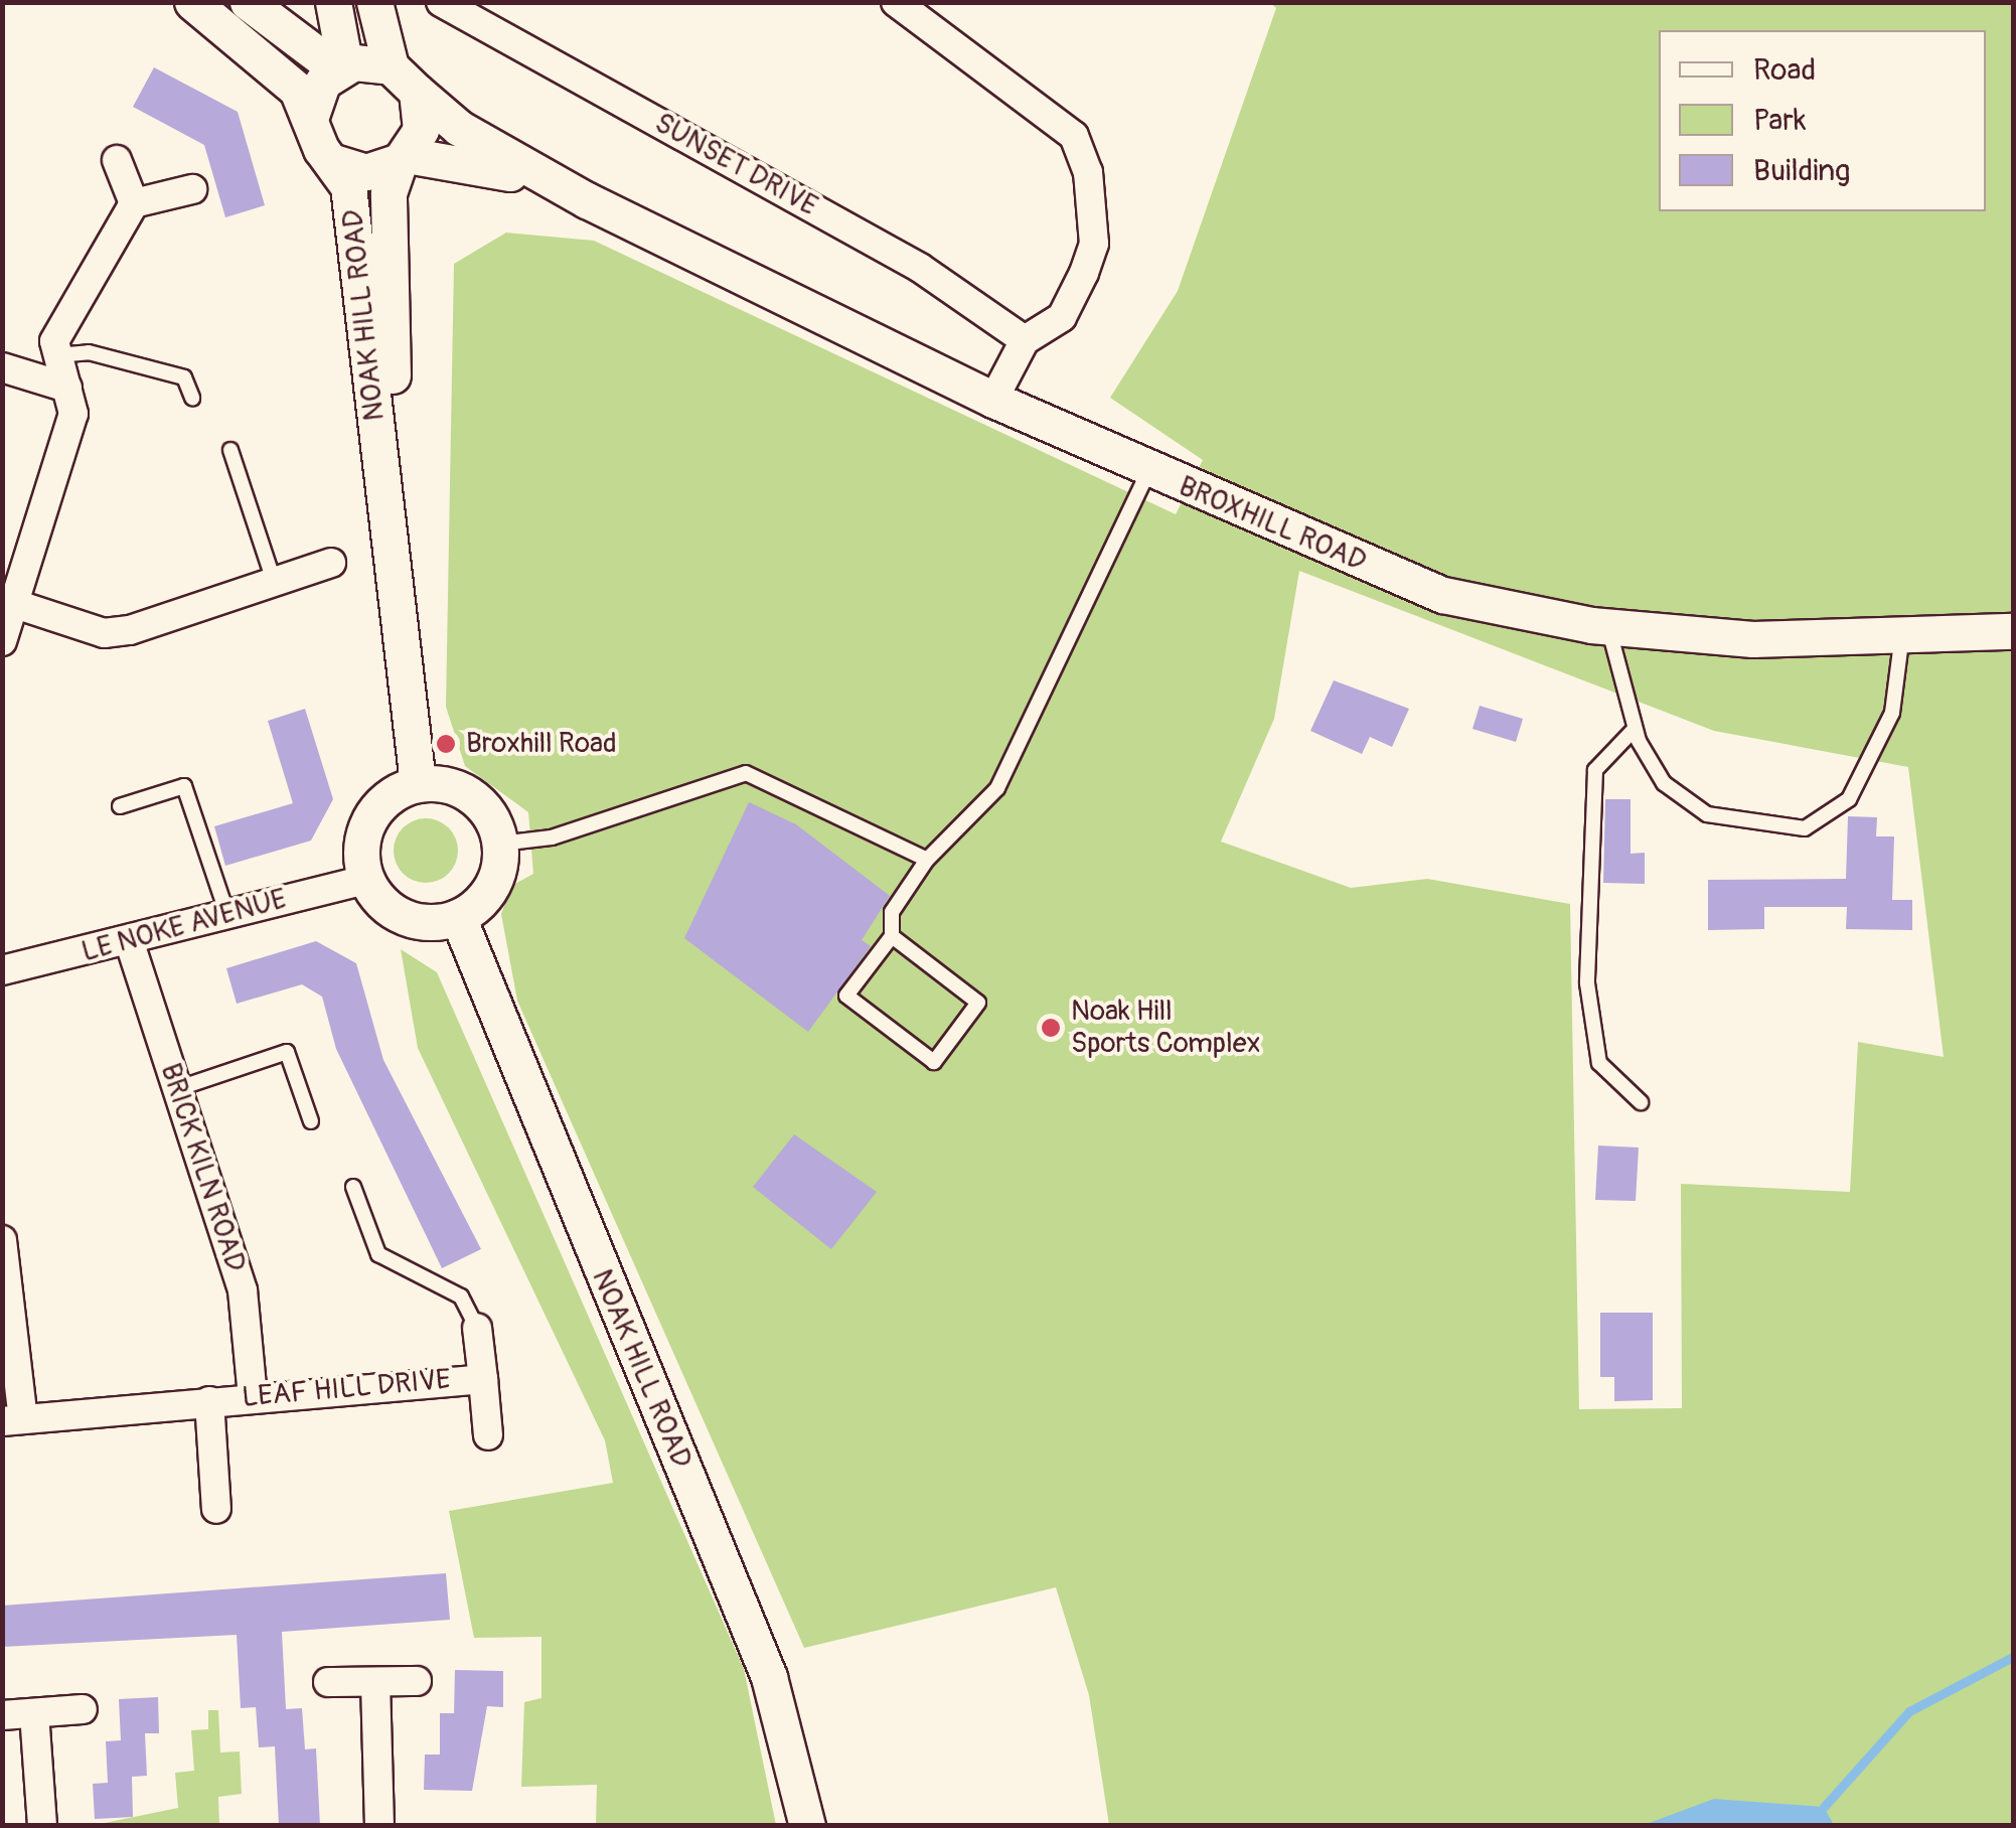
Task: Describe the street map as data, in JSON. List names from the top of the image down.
{
  "streets": {
    "street": [
      "SUNSET DRIVE",
      "NOAK HILL ROAD",
      "BROXHILL ROAD",
      "LE NOKE AVENUE",
      "BRICK KILN ROAD",
      "LEAF HILL DRIVE"
    ]
  },
  "crossings": [
    ["NOAK HILL ROAD", "BROXHILL ROAD"],
    ["NOAK HILL ROAD", "LE NOKE AVENUE"],
    ["LE NOKE AVENUE", "BRICK KILN ROAD"],
    ["BRICK KILN ROAD", "LEAF HILL DRIVE"]
  ],
  "places": ["Broxhill Road", "Noak Hill Sports Complex"],
  "legend": ["Road", "Park", "Building"]
}
